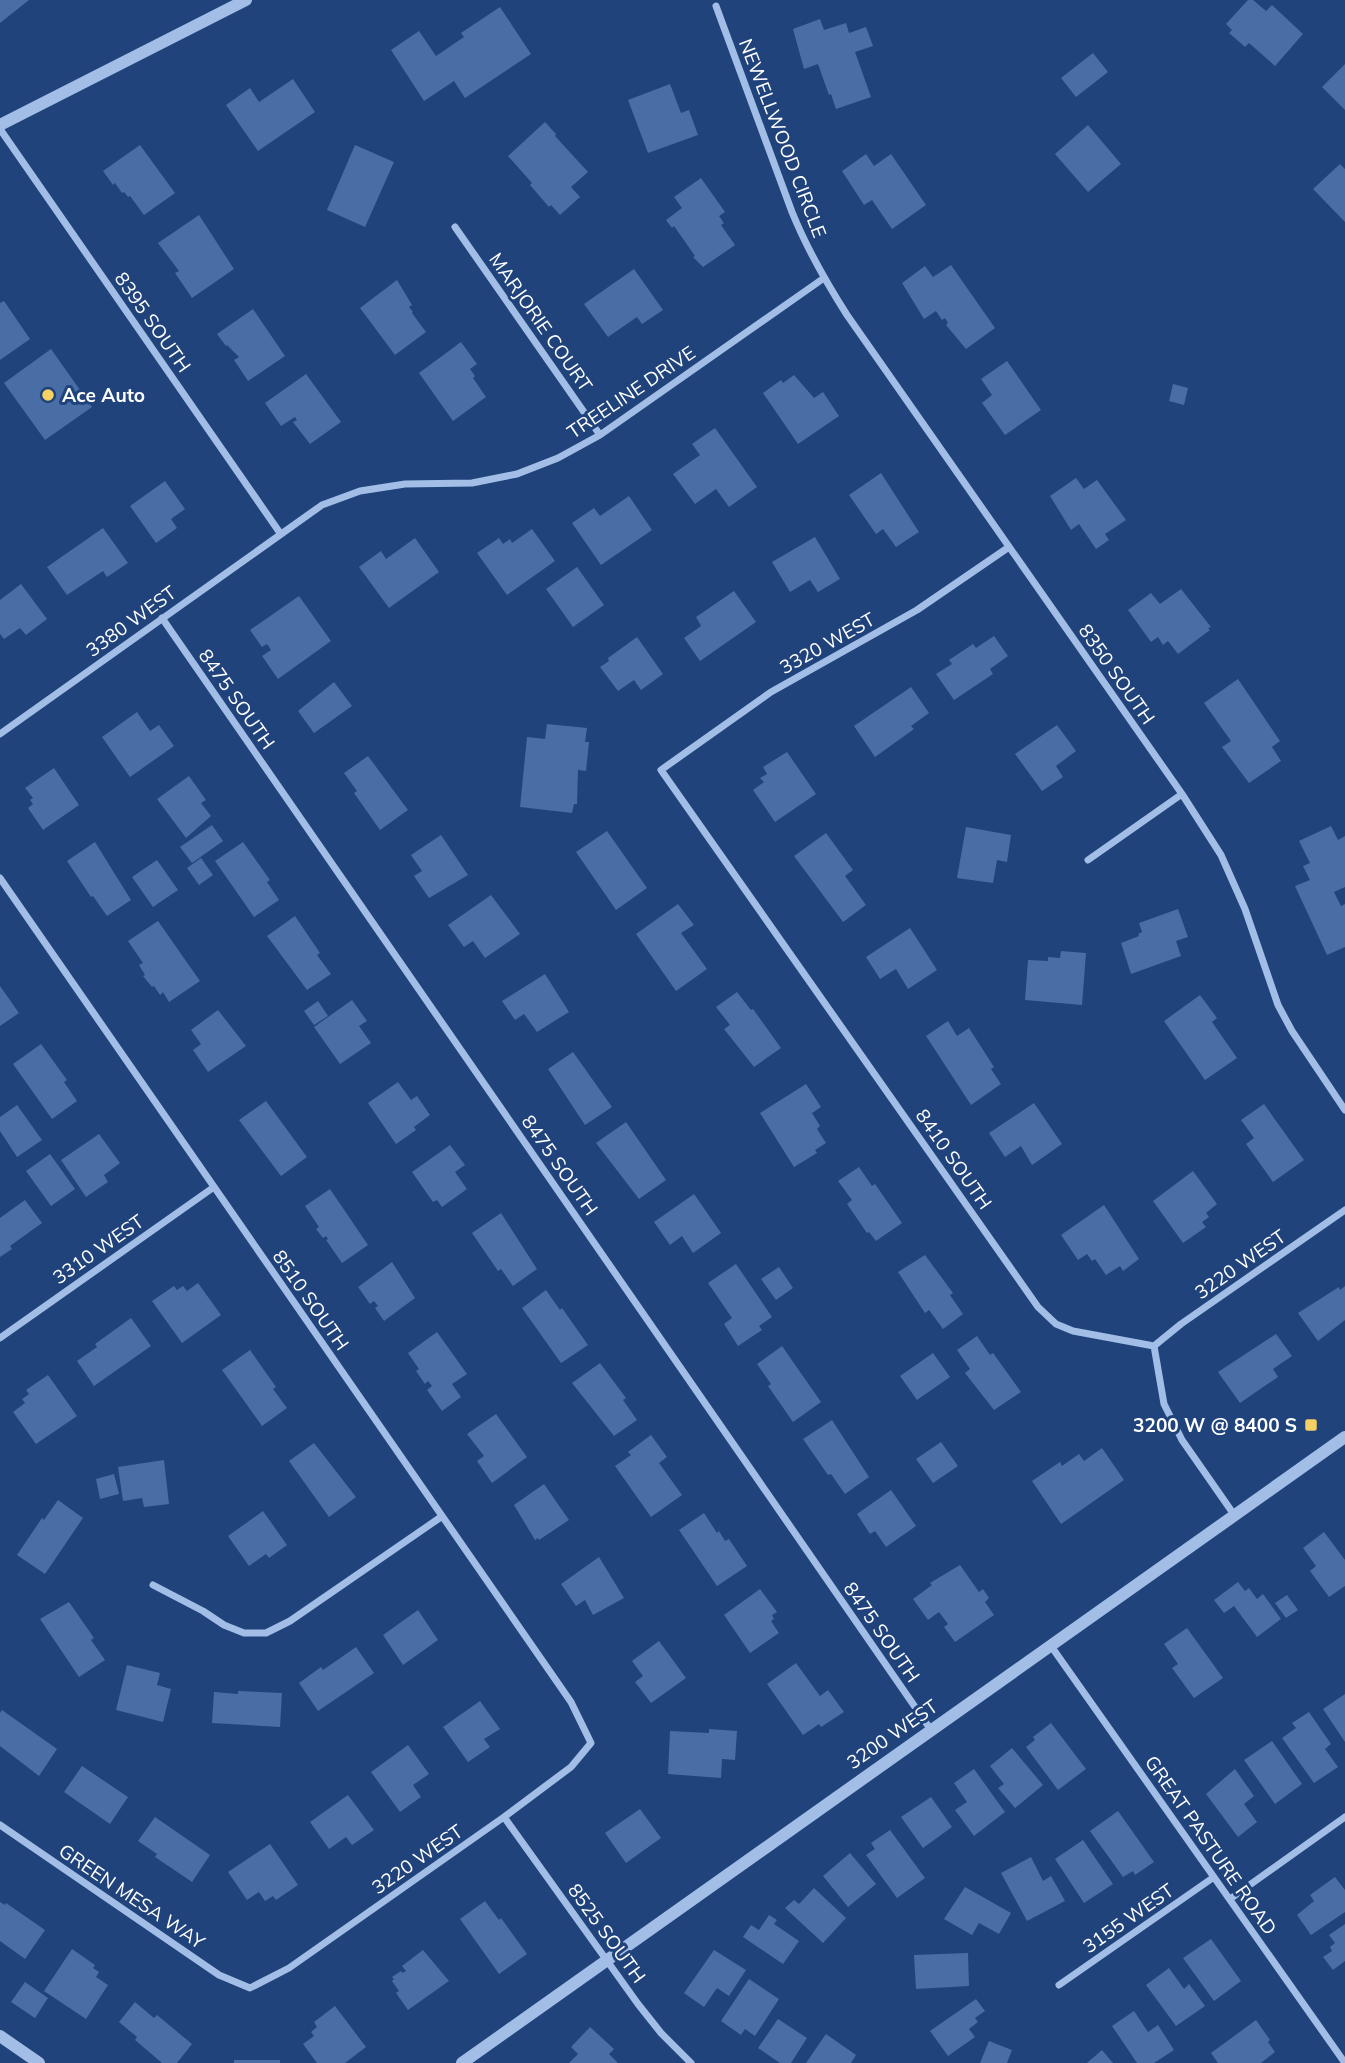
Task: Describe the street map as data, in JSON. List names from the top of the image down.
{
  "streets": {
    "street": [
      "NEWELLWOOD CIRCLE",
      "8395 SOUTH",
      "MARJORIE COURT",
      "TREELINE DRIVE",
      "3380 WEST",
      "3320 WEST",
      "8350 SOUTH",
      "8475 SOUTH",
      "8410 SOUTH",
      "3310 WEST",
      "3220 WEST",
      "8510 SOUTH",
      "3200 WEST",
      "GREAT PASTURE ROAD",
      "GREEN MESA WAY",
      "3155 WEST",
      "8525 SOUTH"
    ]
  },
  "crossings": [
    ["NEWELLWOOD CIRCLE", "TREELINE DRIVE"],
    ["NEWELLWOOD CIRCLE", "8350 SOUTH"],
    ["8395 SOUTH", "TREELINE DRIVE"],
    ["8395 SOUTH", "3380 WEST"],
    ["MARJORIE COURT", "TREELINE DRIVE"],
    ["TREELINE DRIVE", "3380 WEST"],
    ["TREELINE DRIVE", "8350 SOUTH"],
    ["3380 WEST", "8475 SOUTH"],
    ["3320 WEST", "8350 SOUTH"],
    ["3320 WEST", "8410 SOUTH"],
    ["8475 SOUTH", "3200 WEST"],
    ["8410 SOUTH", "3220 WEST"],
    ["3310 WEST", "8510 SOUTH"],
    ["3220 WEST", "8510 SOUTH"],
    ["3220 WEST", "GREEN MESA WAY"],
    ["3220 WEST", "8525 SOUTH"],
    ["3200 WEST", "GREAT PASTURE ROAD"],
    ["3200 WEST", "8525 SOUTH"],
    ["GREAT PASTURE ROAD", "3155 WEST"]
  ],
  "places": {
    "other": ["Ace Auto"],
    "transit": ["3200 W @ 8400 S"]
  }
}
